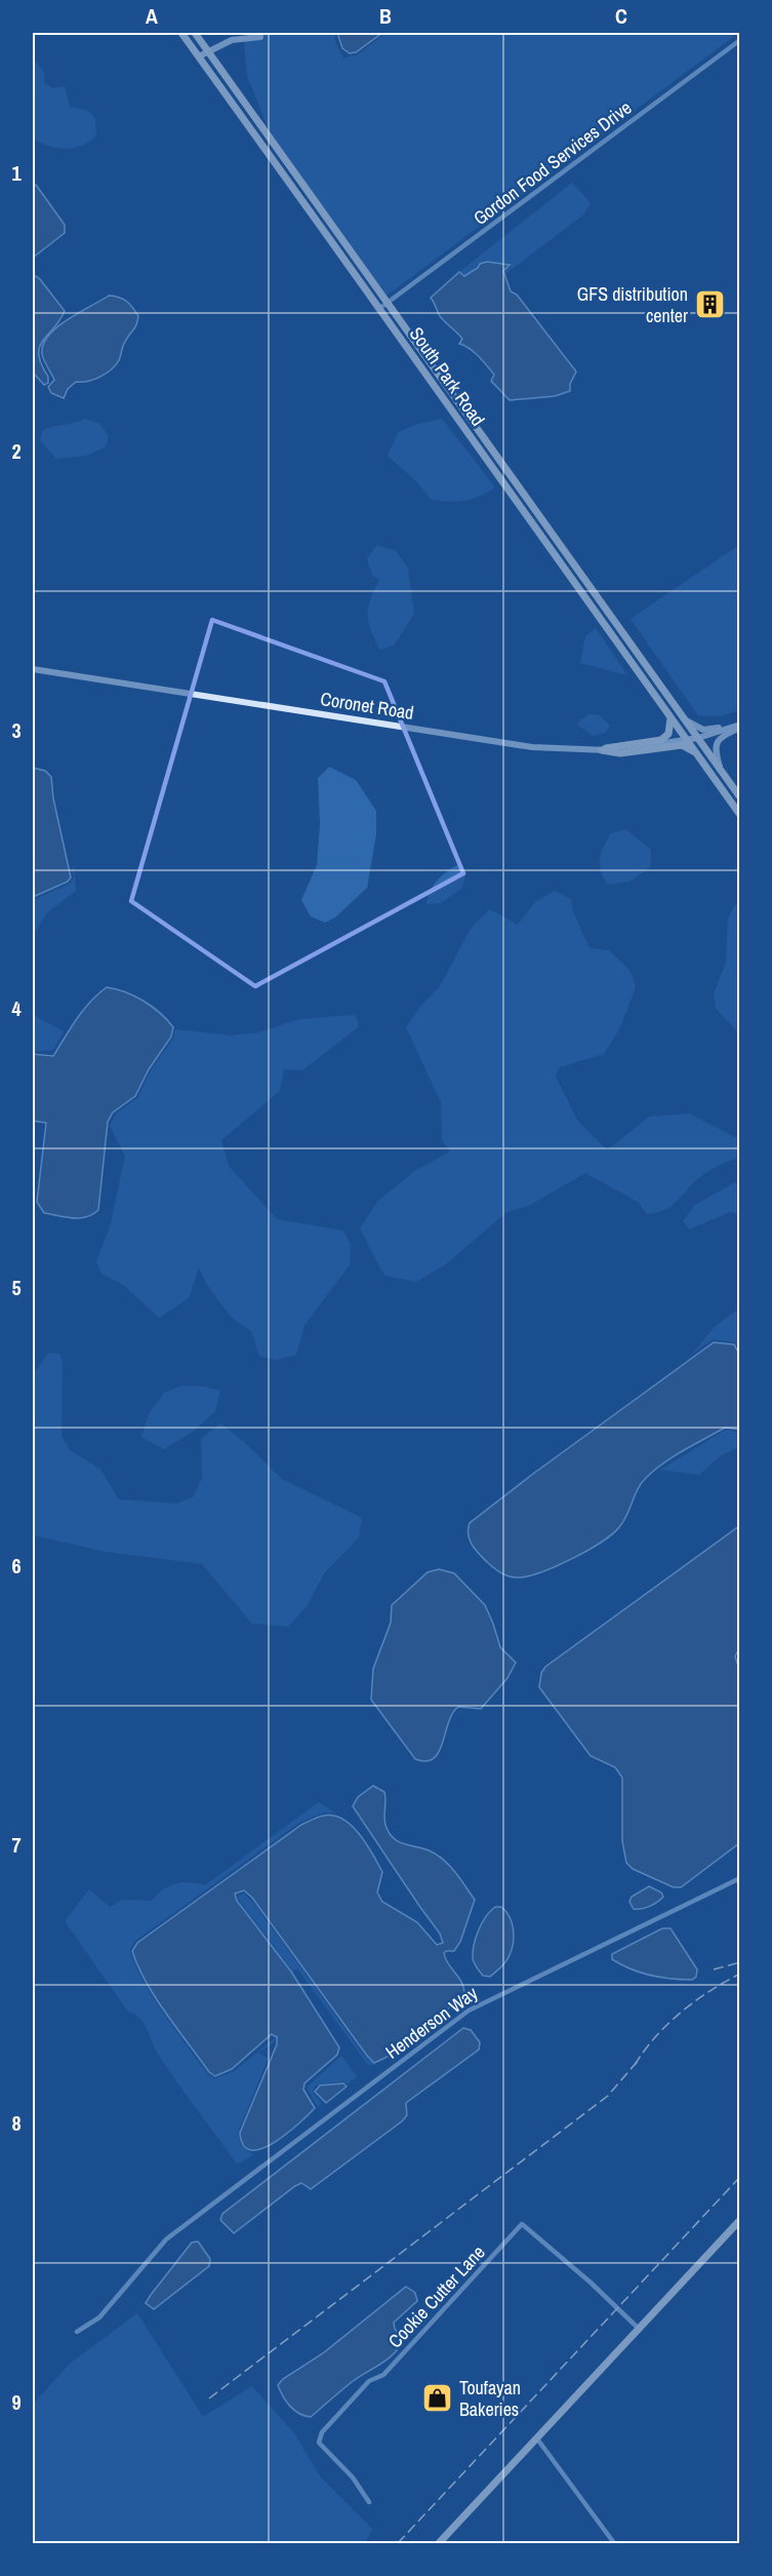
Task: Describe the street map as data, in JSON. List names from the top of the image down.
{
  "streets": {
    "main road": ["South Park Road"],
    "street": [
      "Gordon Food Services Drive",
      "Coronet Road",
      "Henderson Way",
      "Cookie Cutter Lane"
    ]
  },
  "crossings": [
    ["Gordon Food Services Drive", "South Park Road"],
    ["South Park Road", "Coronet Road"]
  ],
  "places": {
    "building": ["GFS distribution center"],
    "shop": ["Toufayan Bakeries"]
  },
  "grid": {
    "columns": ["A", "B", "C"],
    "rows": [
      "1",
      "2",
      "3",
      "4",
      "5",
      "6",
      "7",
      "8",
      "9"
    ]
  }
}
